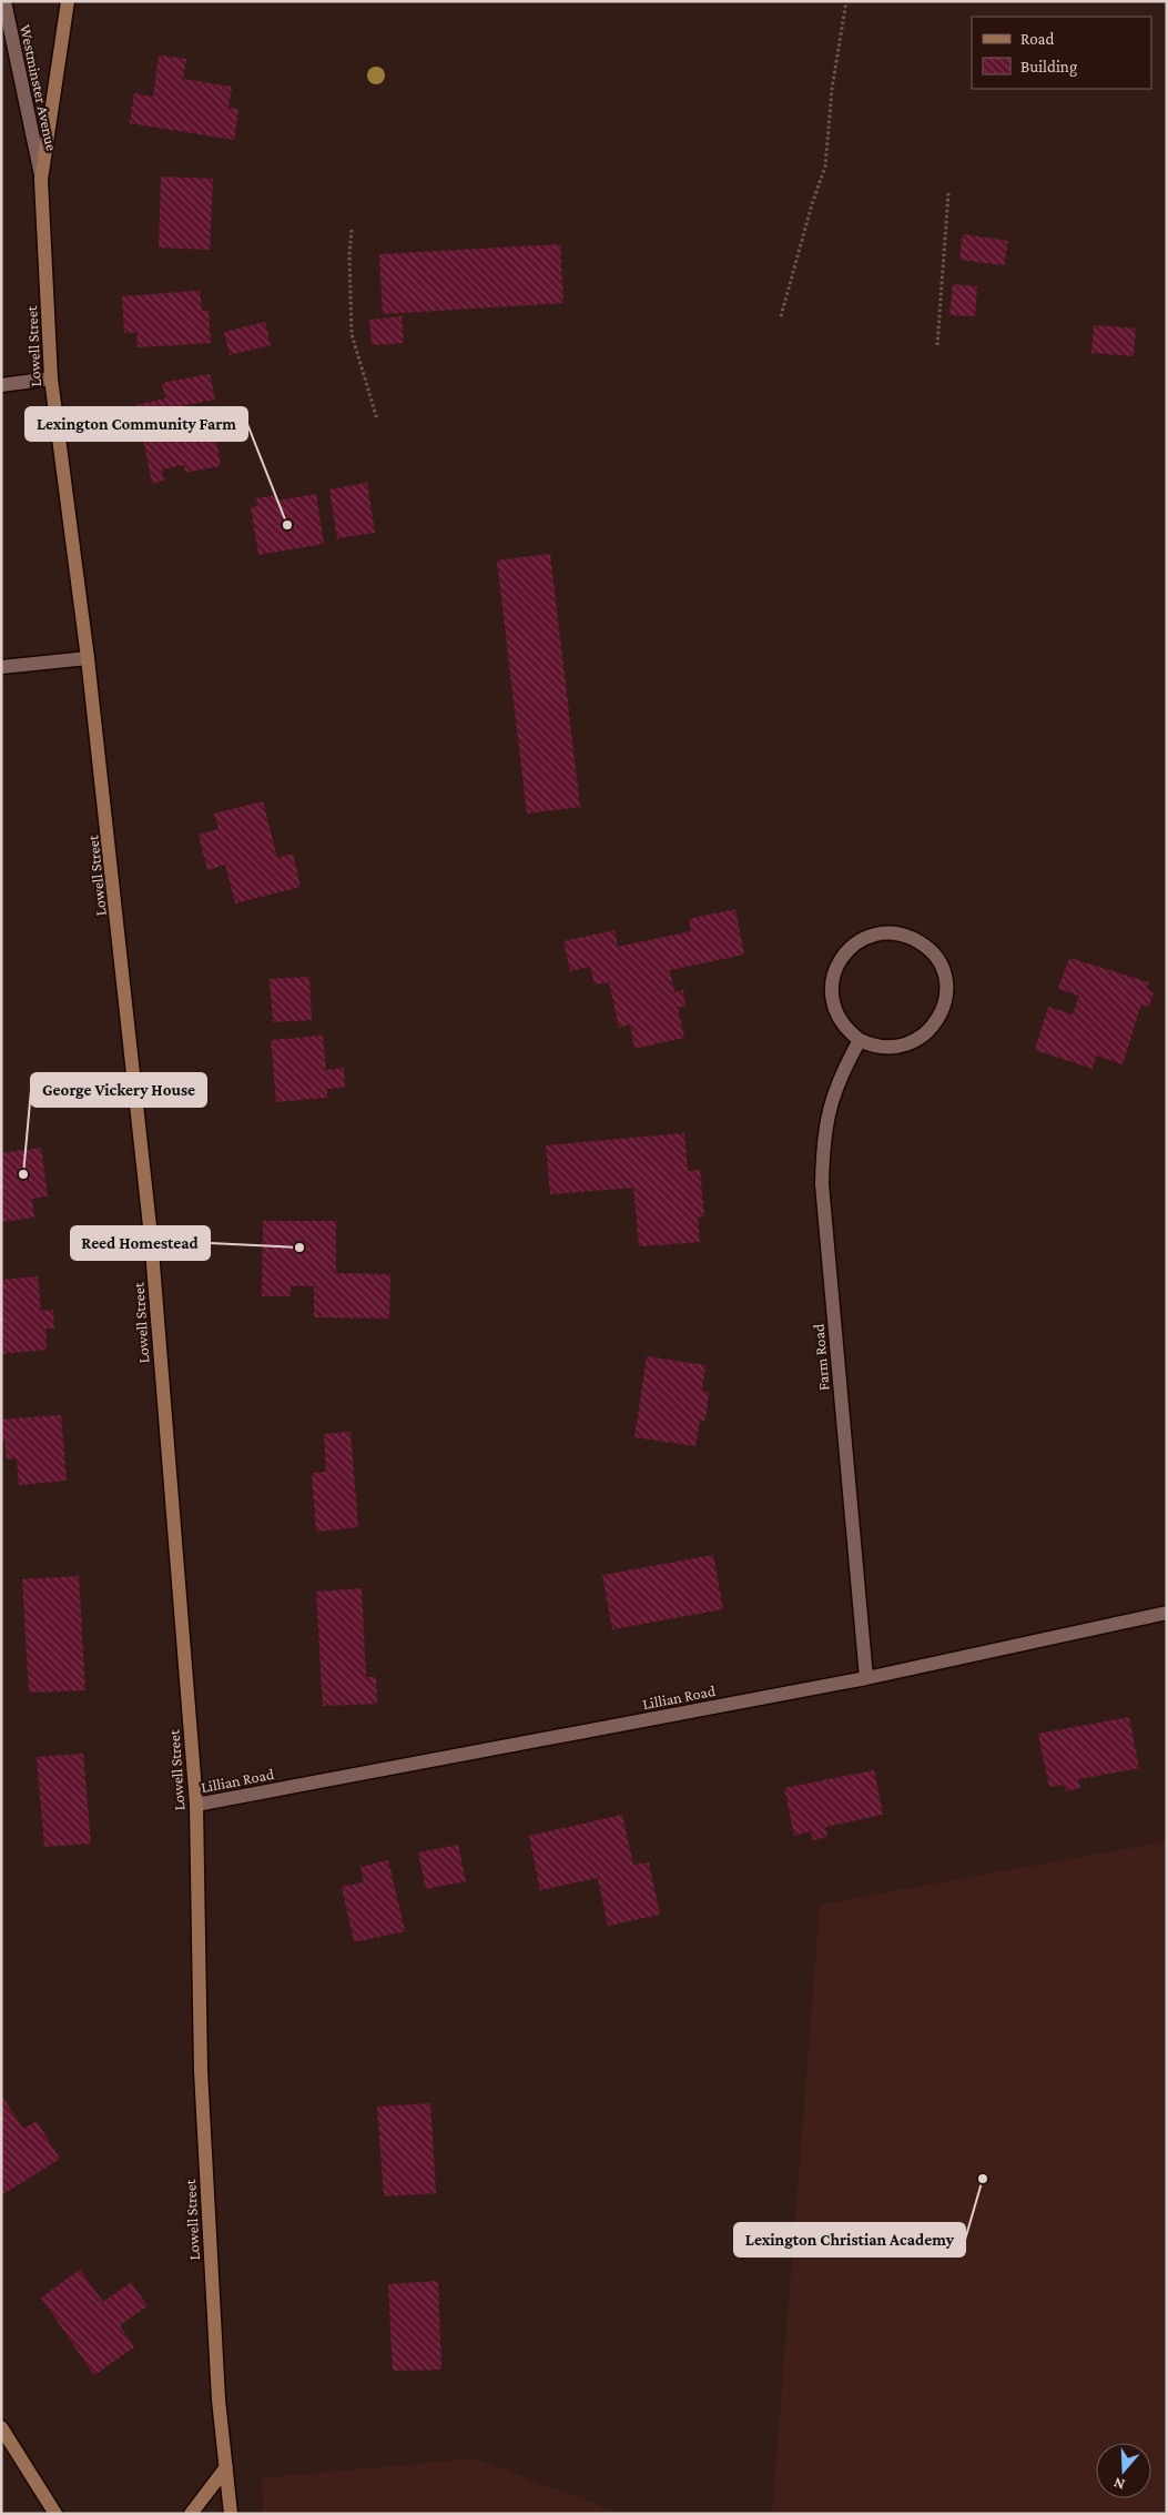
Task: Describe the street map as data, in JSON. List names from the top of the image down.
{
  "streets": {
    "main road": ["Lowell Street"],
    "street": ["Westminster Avenue", "Farm Road", "Lillian Road"]
  },
  "crossings": [
    ["Westminster Avenue", "Lowell Street"],
    ["Lowell Street", "Lillian Road"],
    ["Farm Road", "Lillian Road"]
  ],
  "places": [
    "Lexington Community Farm",
    "George Vickery House",
    "Reed Homestead",
    "Lexington Christian Academy"
  ],
  "legend": ["Road", "Building"],
  "north": "bottom"
}
